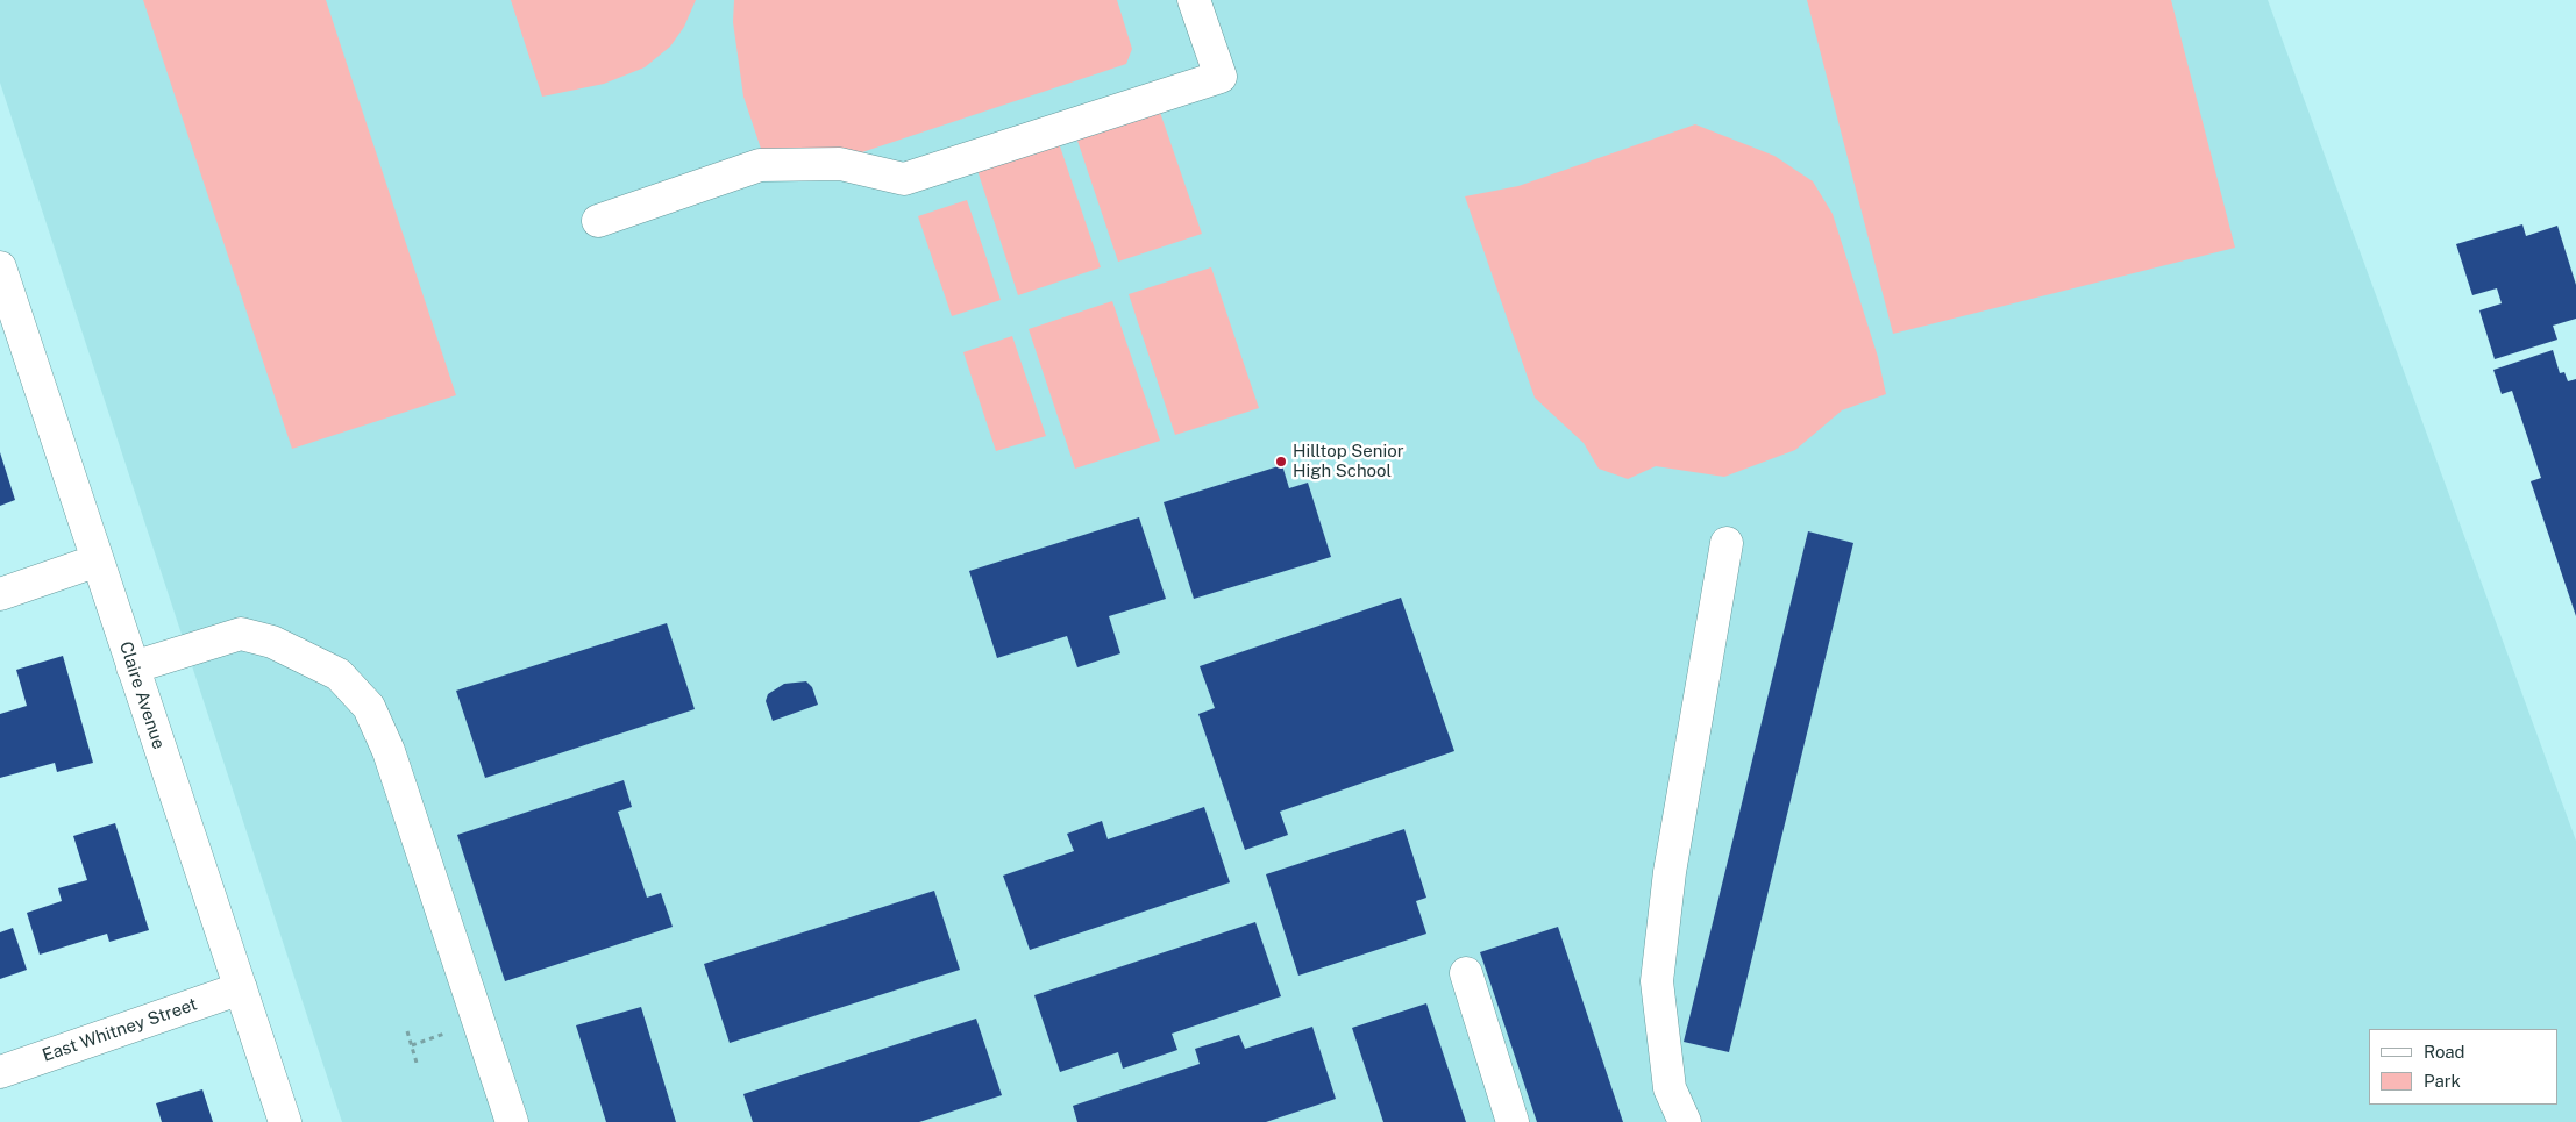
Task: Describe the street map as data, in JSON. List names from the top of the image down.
{
  "streets": {
    "street": ["Claire Avenue", "East Whitney Street"]
  },
  "crossings": [
    ["Claire Avenue", "East Whitney Street"]
  ],
  "places": ["Hilltop Senior High School"],
  "legend": ["Road", "Park"]
}
